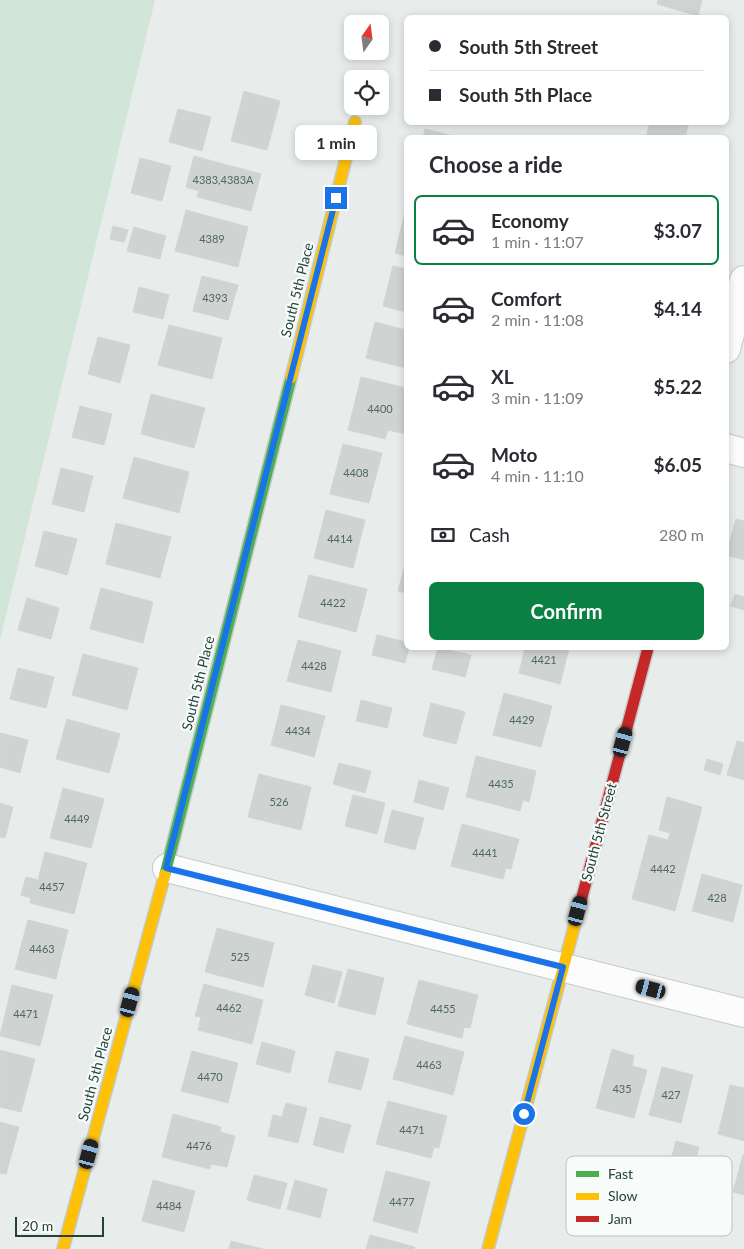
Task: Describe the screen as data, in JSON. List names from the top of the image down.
{
  "streets": {
    "street": ["South 5th Place", "South 5th Street"]
  },
  "house_numbers": [
    "4383,4383A",
    "4389",
    "4393",
    "4400",
    "4408",
    "4414",
    "4422",
    "4421",
    "4428",
    "4429",
    "4434",
    "4435",
    "526",
    "4449",
    "4441",
    "4442",
    "4457",
    "428",
    "4463",
    "525",
    "4462",
    "4455",
    "4471",
    "4463",
    "4470",
    "435",
    "427",
    "4471",
    "4476",
    "4477",
    "4484"
  ],
  "legend": ["Fast", "Slow", "Jam"],
  "scale_bar": "20 m",
  "north": "top",
  "page": {
    "banner": ["South 5th Street", "South 5th Place"],
    "bubble": "1 min",
    "heading": "Choose a ride",
    "list": [
      {
        "name": "Economy",
        "note": "1 min · 11:07",
        "value": "$3.07"
      },
      {
        "name": "Comfort",
        "note": "2 min · 11:08",
        "value": "$4.14"
      },
      {
        "name": "XL",
        "note": "3 min · 11:09",
        "value": "$5.22"
      },
      {
        "name": "Moto",
        "note": "4 min · 11:10",
        "value": "$6.05"
      }
    ],
    "pay": ["Cash", "280 m"],
    "buttons": "Confirm",
    "scale": "20 m"
  }
}
